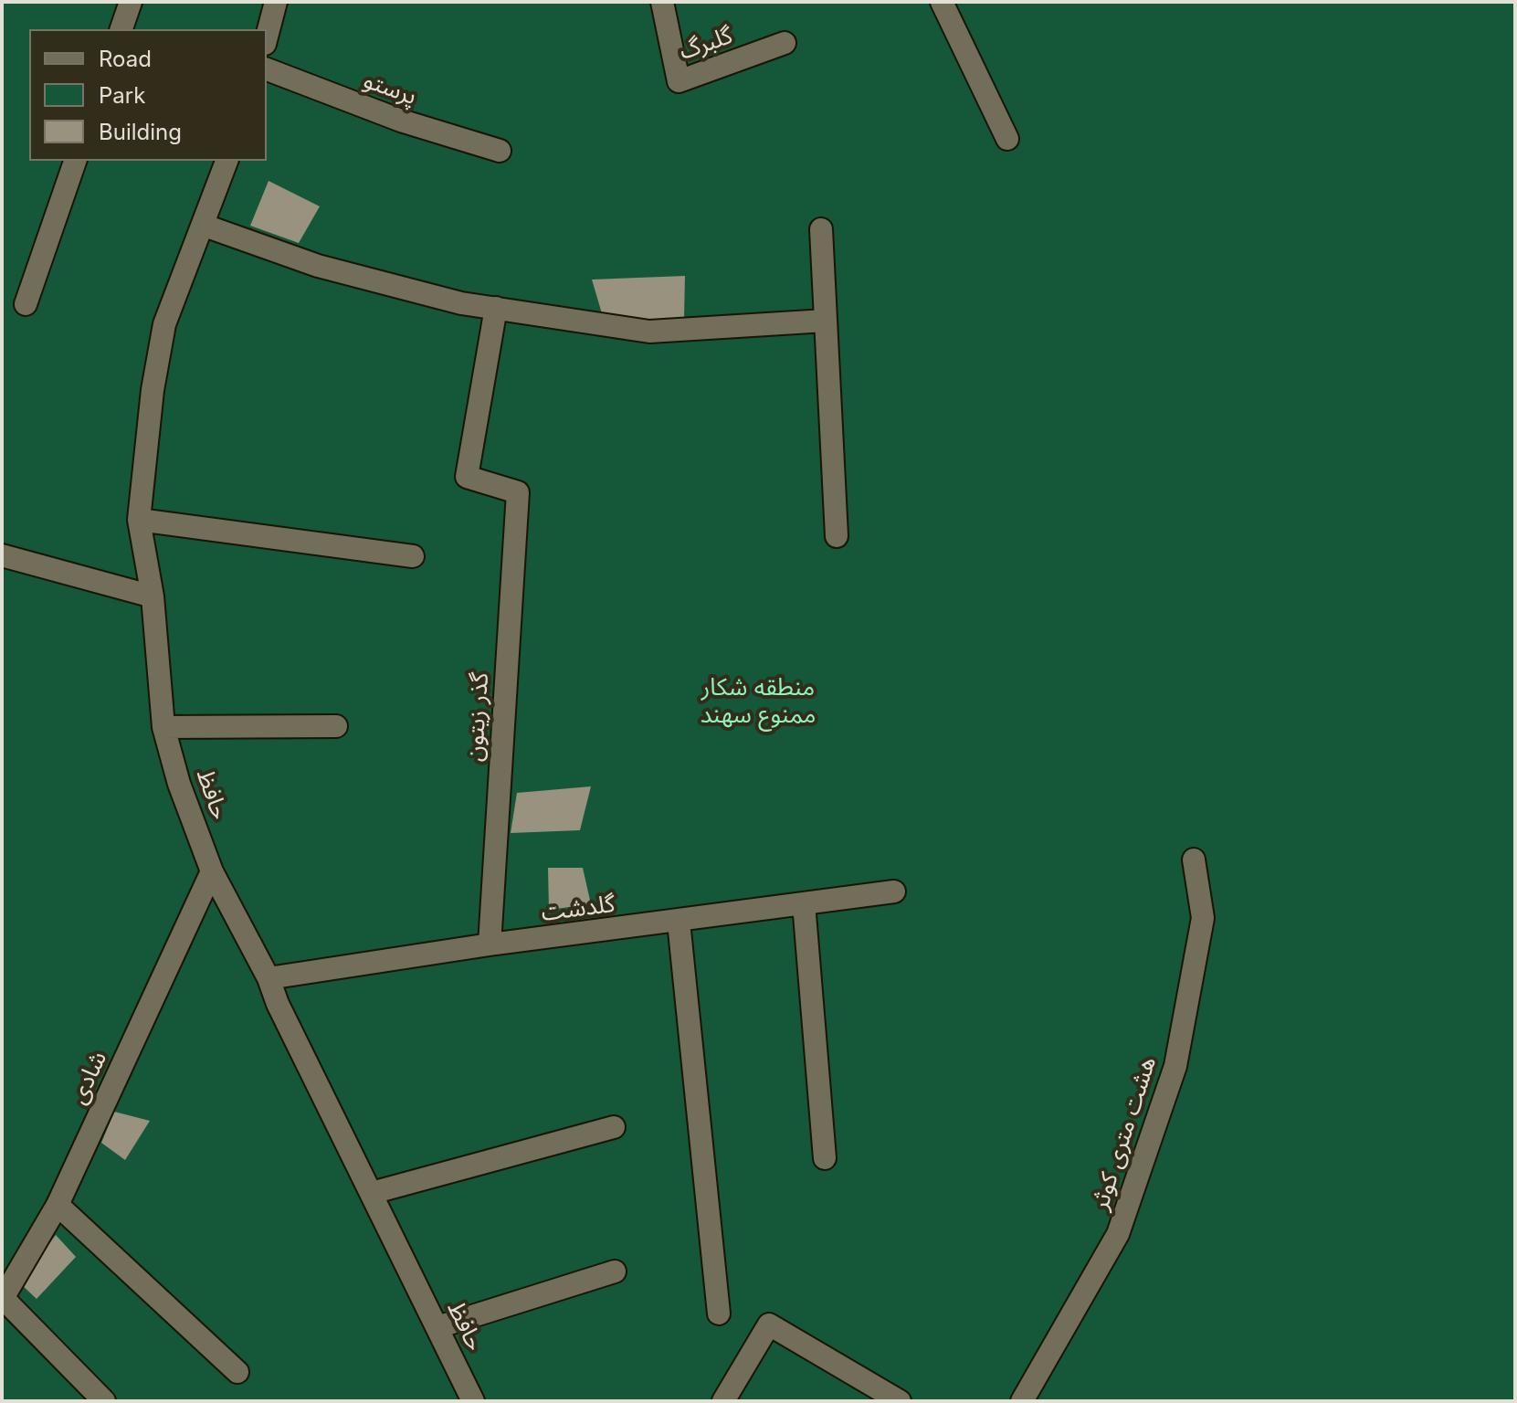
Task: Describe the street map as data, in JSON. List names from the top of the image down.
{
  "streets": {
    "street": [
      "گلبرگ",
      "پرستو",
      "گذر زیتون",
      "حافظ",
      "گلدشت",
      "شادی",
      "هشت متری کوثر"
    ]
  },
  "crossings": [
    ["گذر زیتون", "گلدشت"],
    ["حافظ", "گلدشت"],
    ["حافظ", "شادی"]
  ],
  "parks": ["منطقه شکار ممنوع سهند"],
  "legend": ["Road", "Park", "Building"]
}
